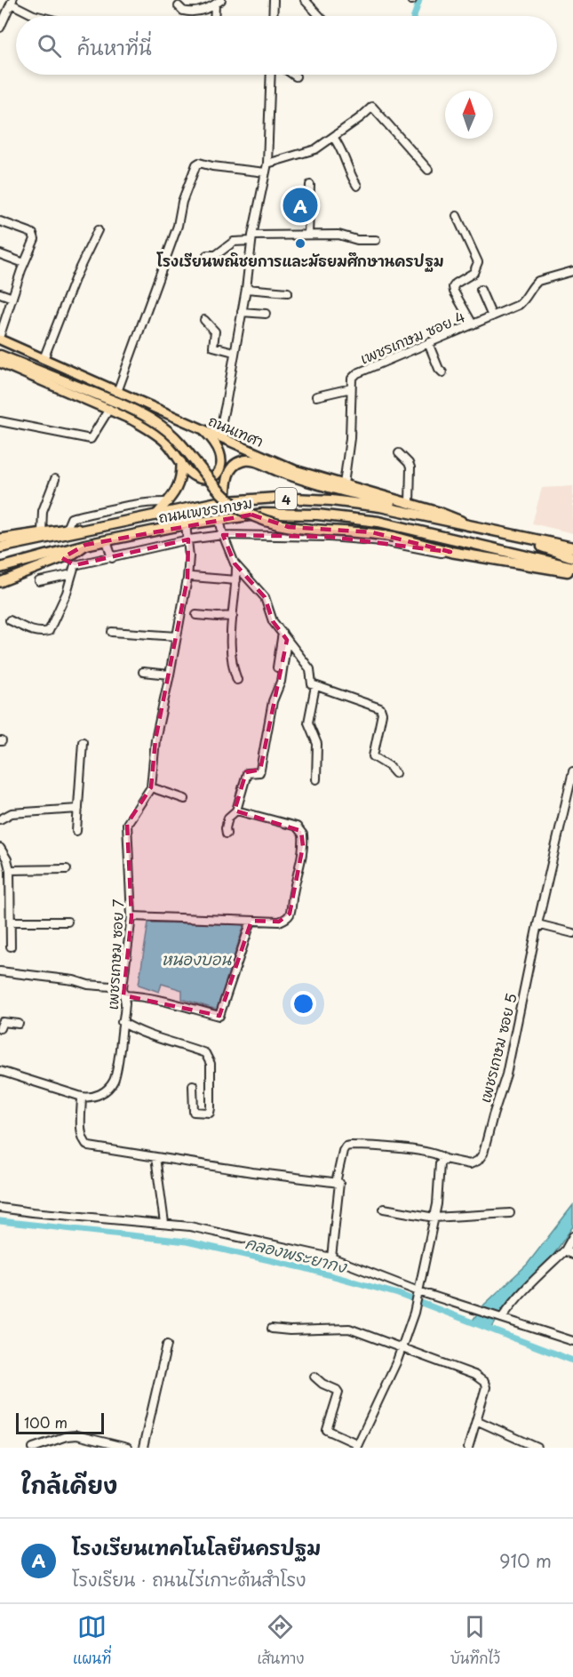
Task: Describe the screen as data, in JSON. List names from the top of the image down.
{
  "streets": {
    "highway": ["4", "ถนนเพชรเกษม"],
    "main road": ["ถนนเทศา"],
    "street": ["เพชรเกษม ซอย 4", "เพชรเกษม ซอย 7", "เพชรเกษม ซอย 5"]
  },
  "crossings": [
    ["ถนนเทศา", "ถนนเพชรเกษม"],
    ["4", "ถนนเพชรเกษม"],
    ["ถนนเพชรเกษม", "เพชรเกษม ซอย 7"]
  ],
  "water": ["หนองบอน", "คลองพระยากง"],
  "places": ["โรงเรียนพณิชยการและมัธยมศึกษานครปฐม"],
  "scale_bar": "100 m",
  "north": "top",
  "page": {
    "search": "ค้นหาที่นี่",
    "pins": "A",
    "scale": "100 m",
    "heading": "ใกล้เคียง",
    "list": [
      {
        "mark": "A",
        "name": "โรงเรียนเทคโนโลยีนครปฐม",
        "note": "โรงเรียน · ถนนไร่เกาะต้นสำโรง",
        "value": "910 m"
      }
    ],
    "nav": ["แผนที่", "เส้นทาง", "บันทึกไว้"]
  }
}
